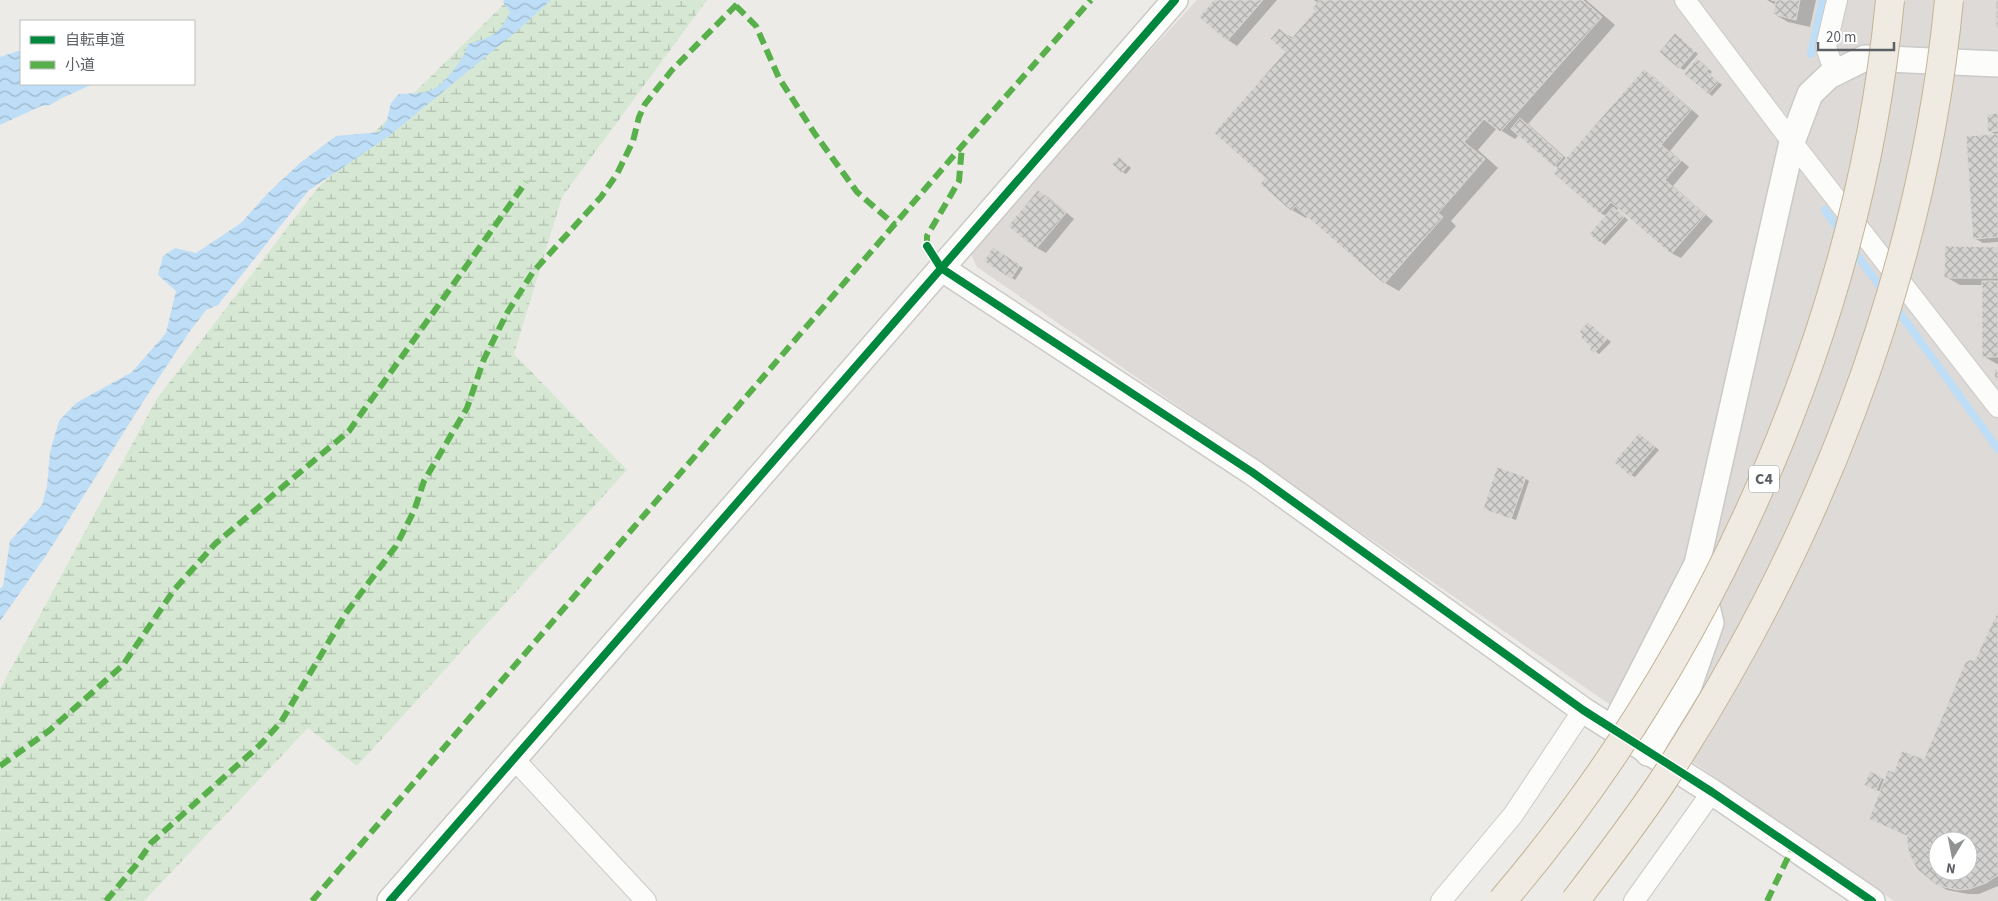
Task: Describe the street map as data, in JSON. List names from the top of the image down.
{
  "streets": {
    "highway": ["C4"]
  },
  "legend": ["自転車道", "小道"],
  "scale_bar": "20 m",
  "north": "bottom"
}
